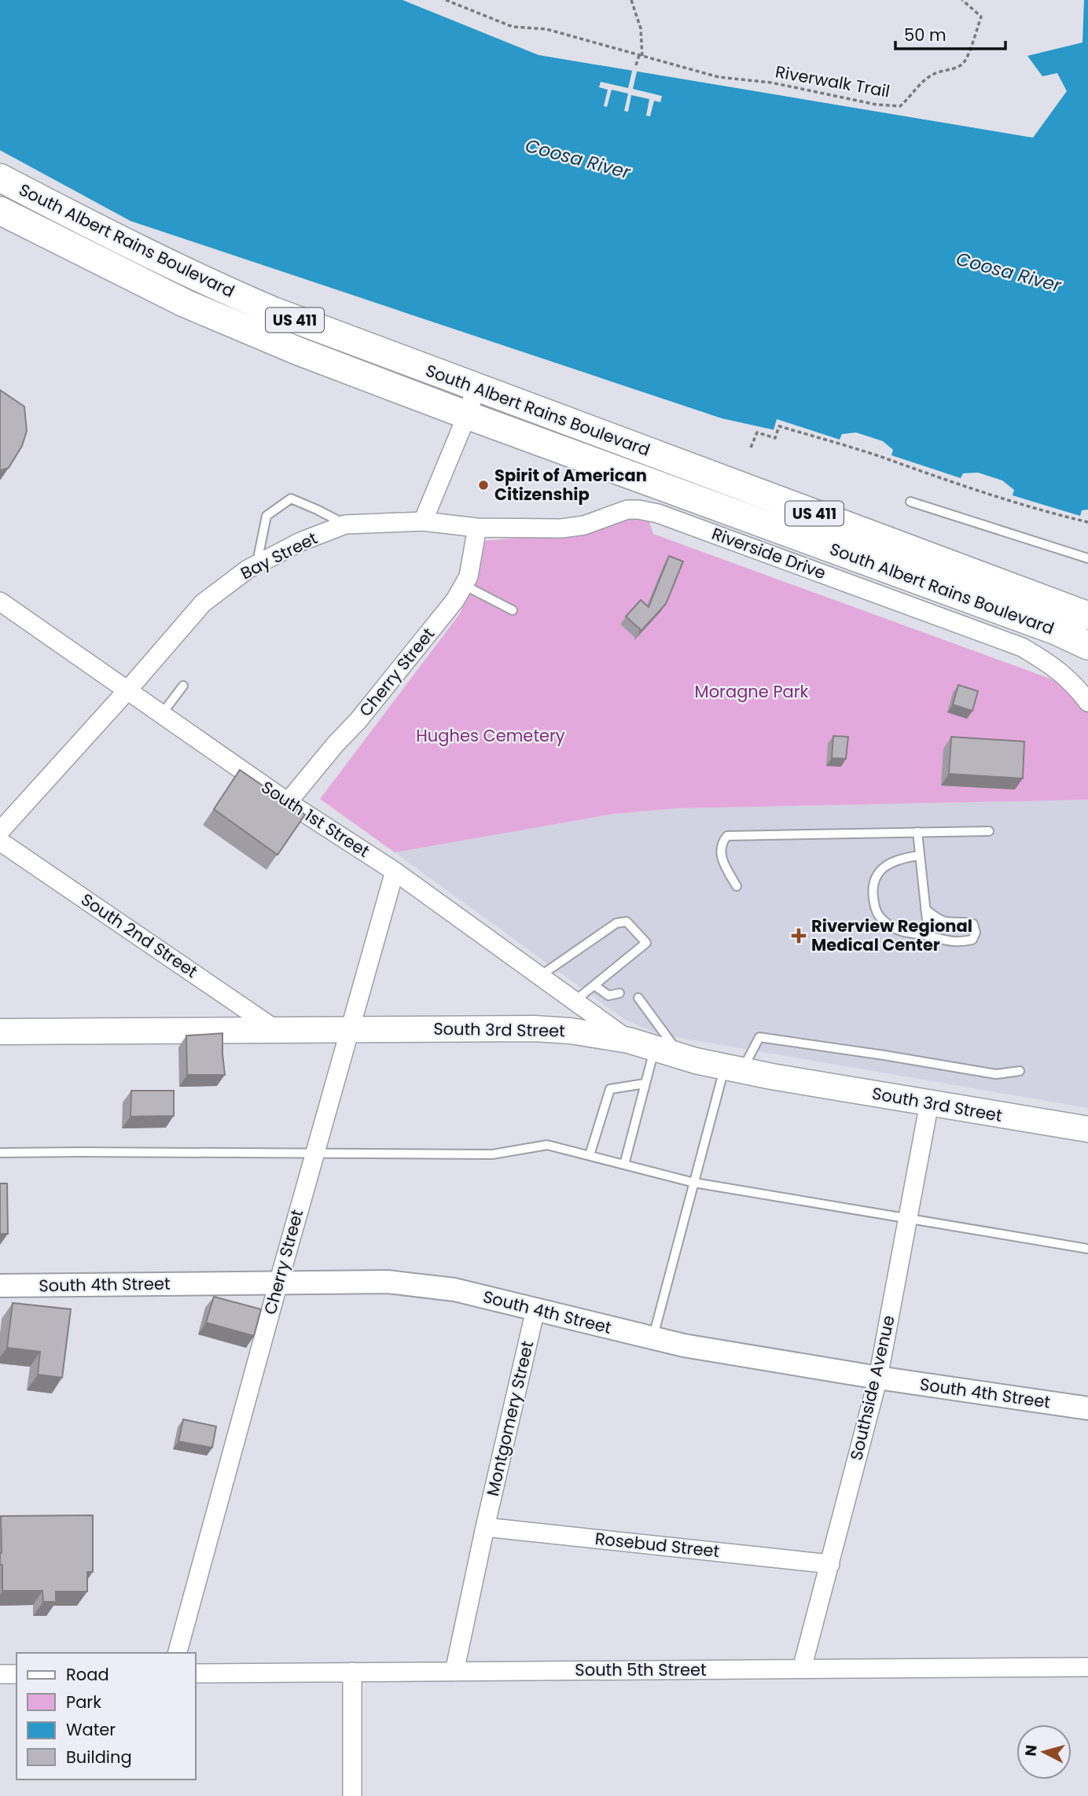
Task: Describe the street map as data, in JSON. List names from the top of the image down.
{
  "streets": {
    "main road": ["South Albert Rains Boulevard", "US 411", "South 3rd Street"],
    "street": [
      "Riverside Drive",
      "Bay Street",
      "Cherry Street",
      "South 1st Street",
      "South 2nd Street",
      "South 4th Street",
      "Southside Avenue",
      "Montgomery Street",
      "Rosebud Street",
      "South 5th Street"
    ],
    "path": ["Riverwalk Trail"]
  },
  "crossings": [
    ["Riverside Drive", "Bay Street"],
    ["Riverside Drive", "Cherry Street"],
    ["Bay Street", "South 1st Street"],
    ["Cherry Street", "South 1st Street"],
    ["Cherry Street", "South 3rd Street"],
    ["Cherry Street", "South 4th Street"],
    ["South 1st Street", "South 3rd Street"],
    ["South 2nd Street", "South 3rd Street"],
    ["South 3rd Street", "Southside Avenue"],
    ["South 4th Street", "Southside Avenue"],
    ["South 4th Street", "Montgomery Street"],
    ["Southside Avenue", "Rosebud Street"],
    ["Southside Avenue", "South 5th Street"],
    ["Montgomery Street", "Rosebud Street"],
    ["Montgomery Street", "South 5th Street"]
  ],
  "water": ["Coosa River"],
  "parks": ["Moragne Park", "Hughes Cemetery"],
  "places": {
    "other": ["Spirit of American Citizenship"],
    "health": ["Riverview Regional Medical Center"]
  },
  "legend": [
    "Road",
    "Park",
    "Water",
    "Building"
  ],
  "scale_bar": "50 m",
  "north": "left"
}
